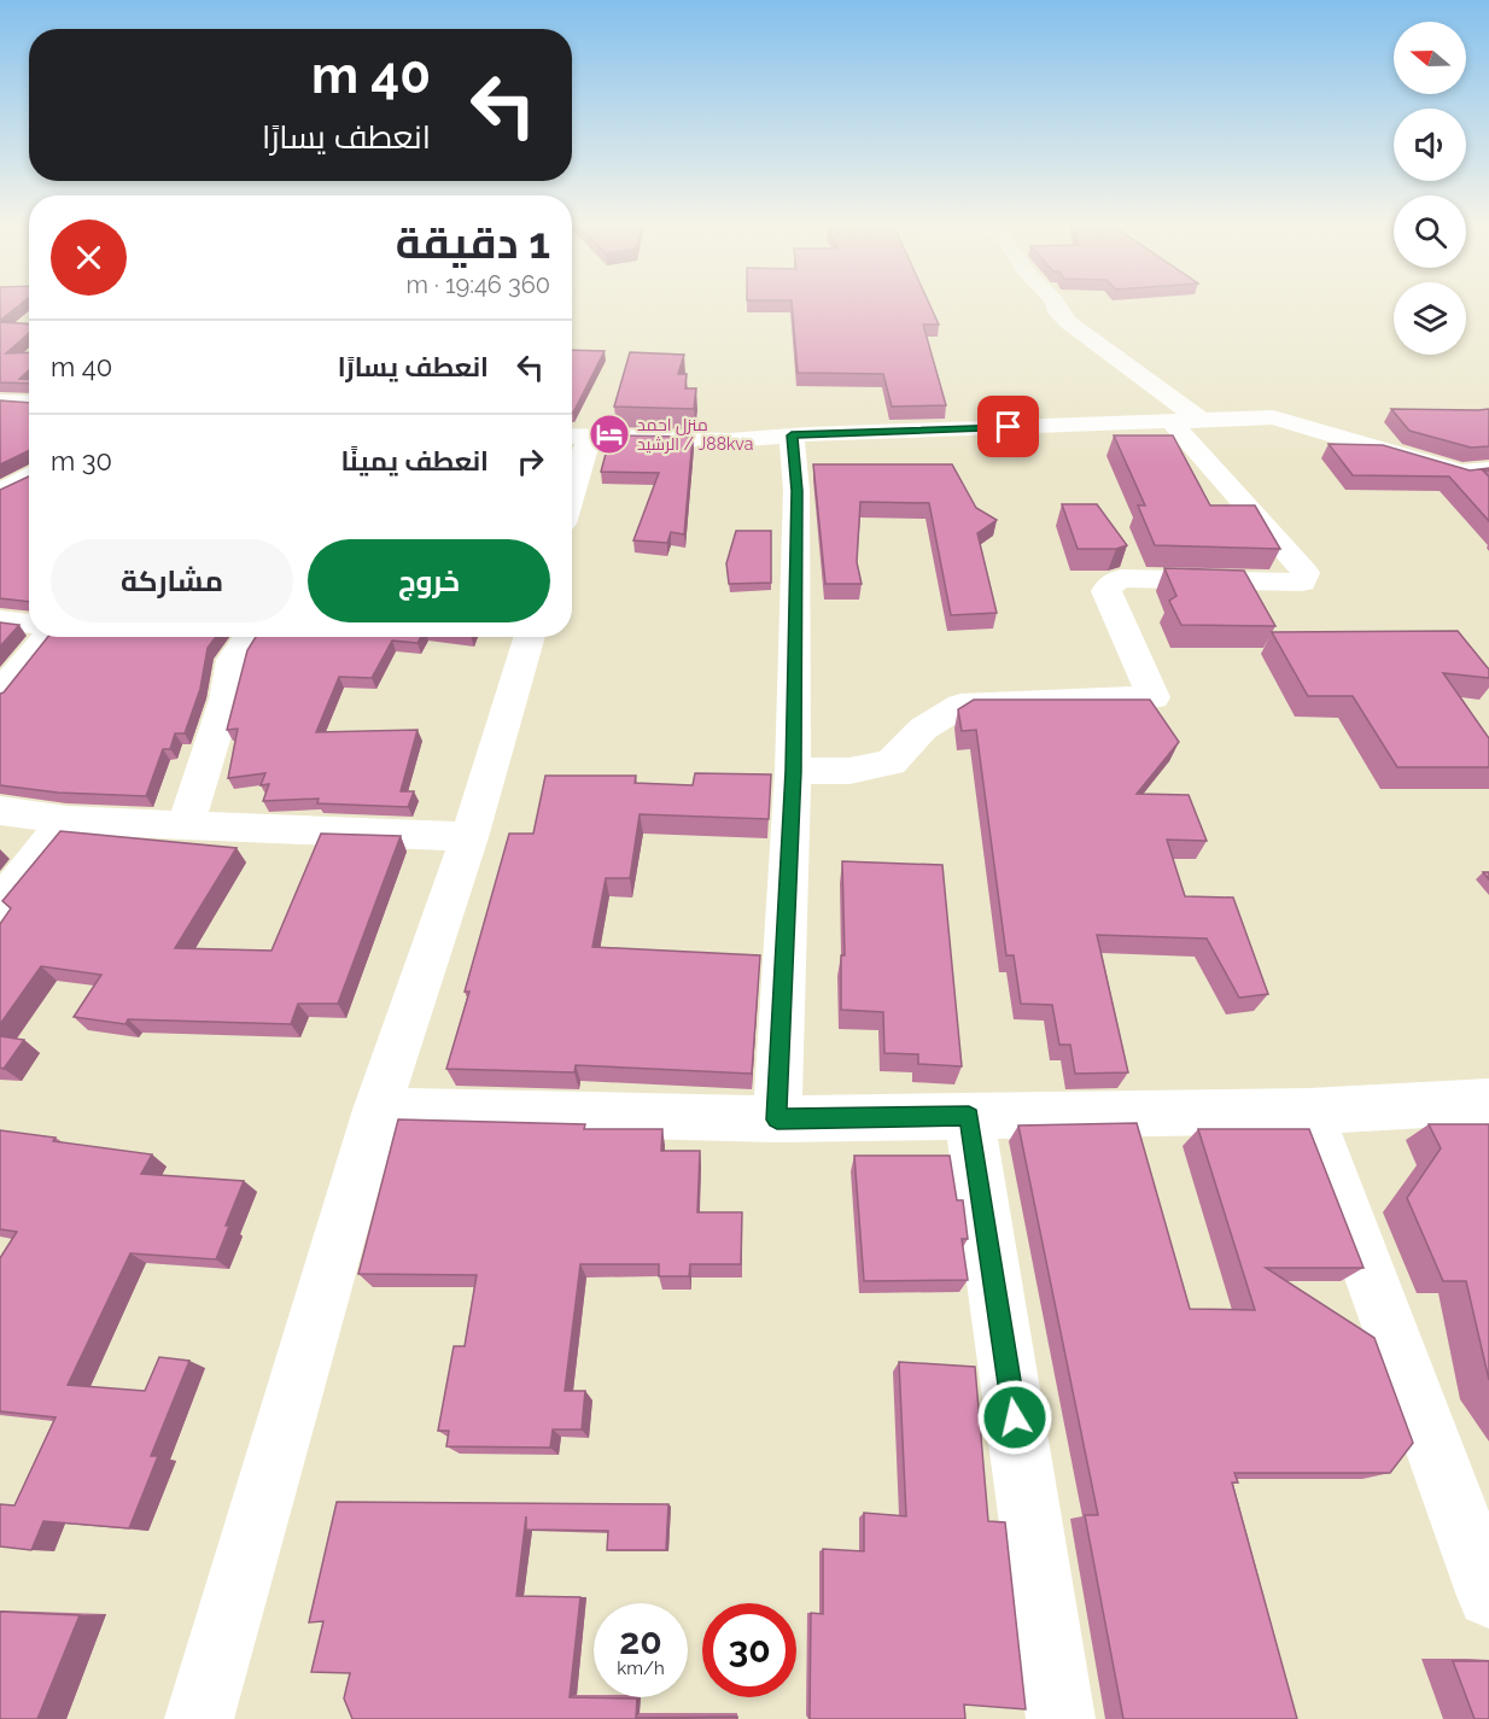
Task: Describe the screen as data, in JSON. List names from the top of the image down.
{
  "places": {
    "hotel": ["منزل احمد الرشيد / J88kva"]
  },
  "north": "left",
  "page": {
    "turn": ["40 m", "انعطف يسارًا"],
    "heading": ["1 دقيقة", "360 m · 19:46"],
    "list": [
      {
        "name": "انعطف يسارًا",
        "value": "40 m"
      },
      {
        "name": "انعطف يمينًا",
        "value": "30 m"
      }
    ],
    "buttons": ["خروج", "مشاركة"],
    "speed": "20 km/h",
    "limit": "30"
  }
}
